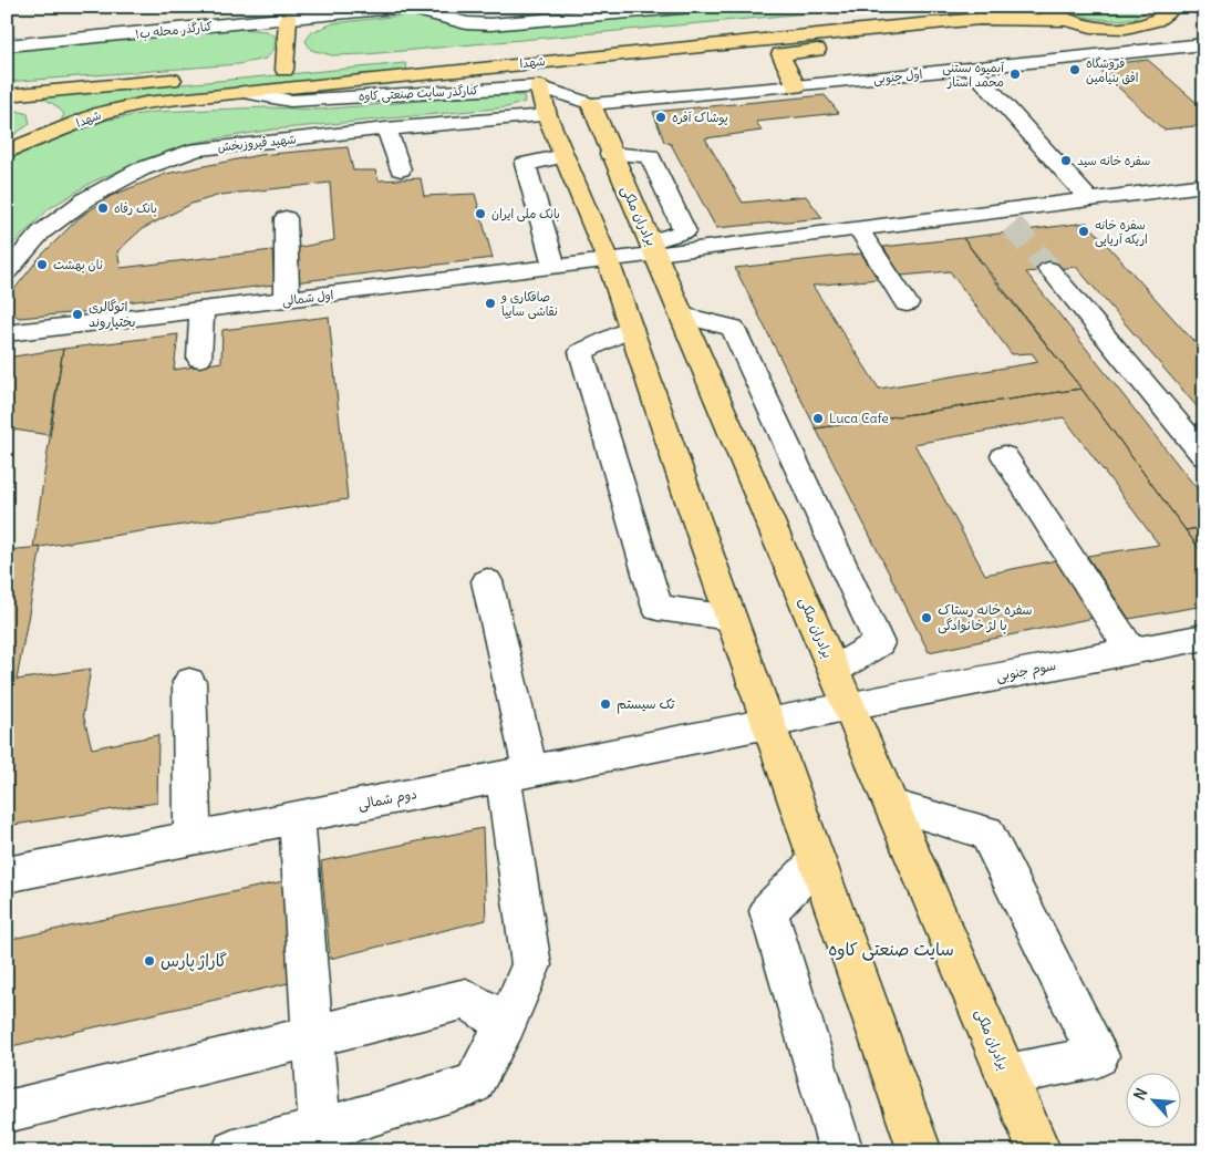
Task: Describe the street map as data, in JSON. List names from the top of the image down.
{
  "streets": {
    "main road": ["شهدا", "برادران ملکی"],
    "street": [
      "کنارگذر محله ب۱",
      "اول جنوبی",
      "کنارگذر سایت صنعتی کاوه",
      "شهید فیروزبخش",
      "اول شمالی",
      "سوم جنوبی",
      "دوم شمالی"
    ]
  },
  "crossings": [
    ["شهدا", "کنارگذر سایت صنعتی کاوه"],
    ["اول جنوبی", "کنارگذر سایت صنعتی کاوه"],
    ["اول جنوبی", "برادران ملکی"],
    ["کنارگذر سایت صنعتی کاوه", "شهید فیروزبخش"],
    ["کنارگذر سایت صنعتی کاوه", "برادران ملکی"],
    ["برادران ملکی", "اول شمالی"],
    ["برادران ملکی", "سوم جنوبی"],
    ["سوم جنوبی", "دوم شمالی"]
  ],
  "districts": ["سایت صنعتی کاوه"],
  "places": [
    "فروشگاه افق بنیامین",
    "آبمیوه بستنی محمد استار",
    "پوشاک آفره",
    "سفره خانه سید",
    "بانک رفاه",
    "بانک ملی ایران",
    "سفره خانه اریکه آریایی",
    "نان بهشت",
    "صافکاری و نقاشی سایپا",
    "اتوگالری بختیاروند",
    "Luca Cafe",
    "سفره خانه رستاک با لژ خانوادگی",
    "تک سیستم",
    "گاراژ پارس"
  ],
  "north": "top left"
}
